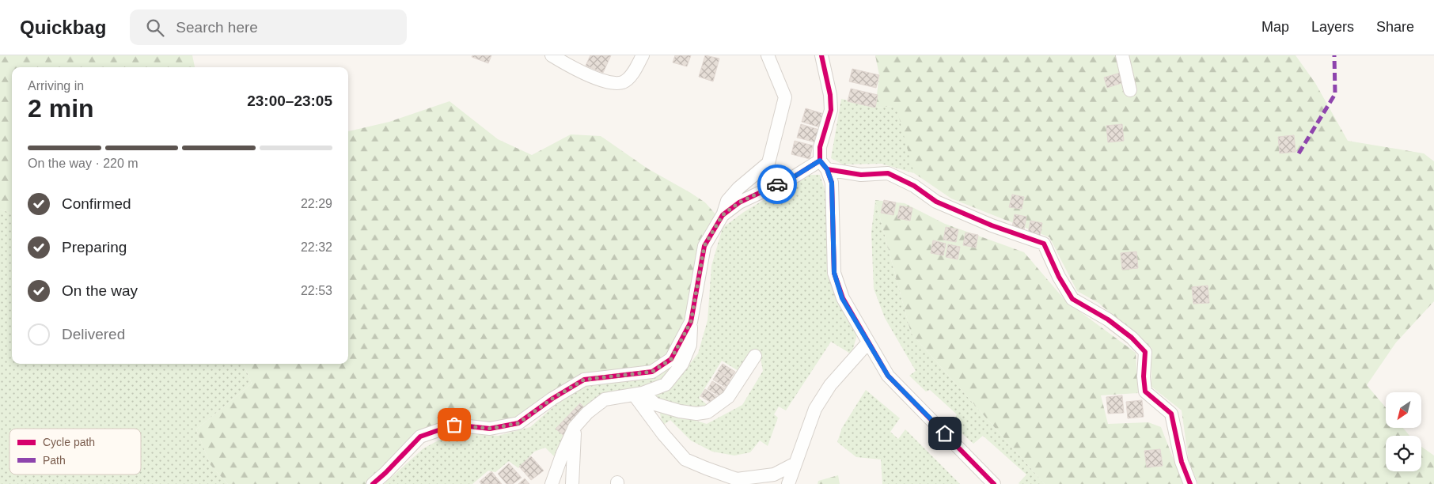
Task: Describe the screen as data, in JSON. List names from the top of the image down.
{
  "legend": ["Cycle path", "Path"],
  "north": "bottom left",
  "page": {
    "header": "Quickbag",
    "search": "Search here",
    "nav": ["Map", "Layers", "Share"],
    "heading": ["2 min", "Arriving in", "23:00–23:05"],
    "bar": "On the way · 220 m",
    "list": [
      ["Confirmed", "22:29"],
      ["Preparing", "22:32"],
      ["On the way", "22:53"],
      "Delivered"
    ]
  }
}
